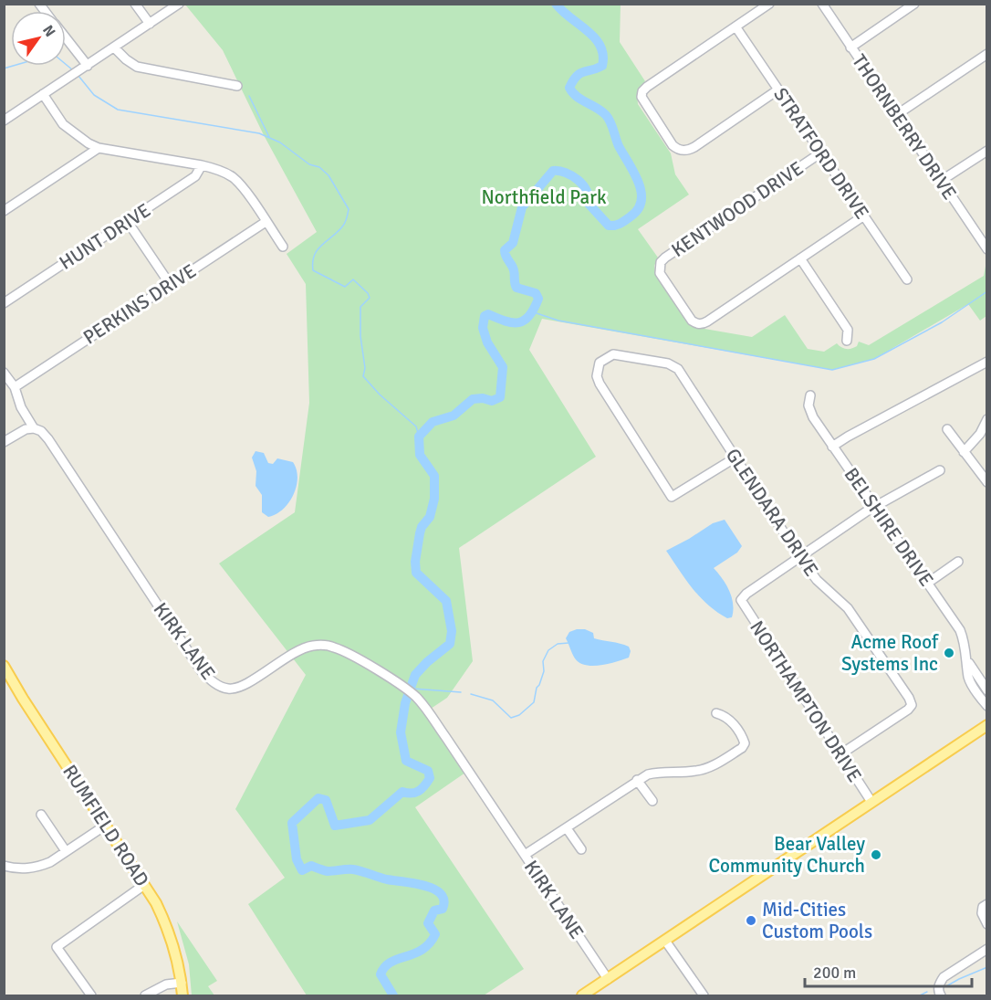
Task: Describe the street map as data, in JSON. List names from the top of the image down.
{
  "streets": {
    "main road": ["RUMFIELD ROAD"],
    "street": [
      "THORNBERRY DRIVE",
      "STRATFORD DRIVE",
      "KENTWOOD DRIVE",
      "HUNT DRIVE",
      "PERKINS DRIVE",
      "GLENDARA DRIVE",
      "BELSHIRE DRIVE",
      "KIRK LANE",
      "NORTHAMPTON DRIVE"
    ]
  },
  "crossings": [
    ["STRATFORD DRIVE", "KENTWOOD DRIVE"],
    ["PERKINS DRIVE", "KIRK LANE"],
    ["GLENDARA DRIVE", "NORTHAMPTON DRIVE"]
  ],
  "parks": ["Northfield Park"],
  "places": ["Acme Roof Systems Inc", "Bear Valley Community Church", "Mid-Cities Custom Pools"],
  "scale_bar": "200 m",
  "north": "top right"
}
